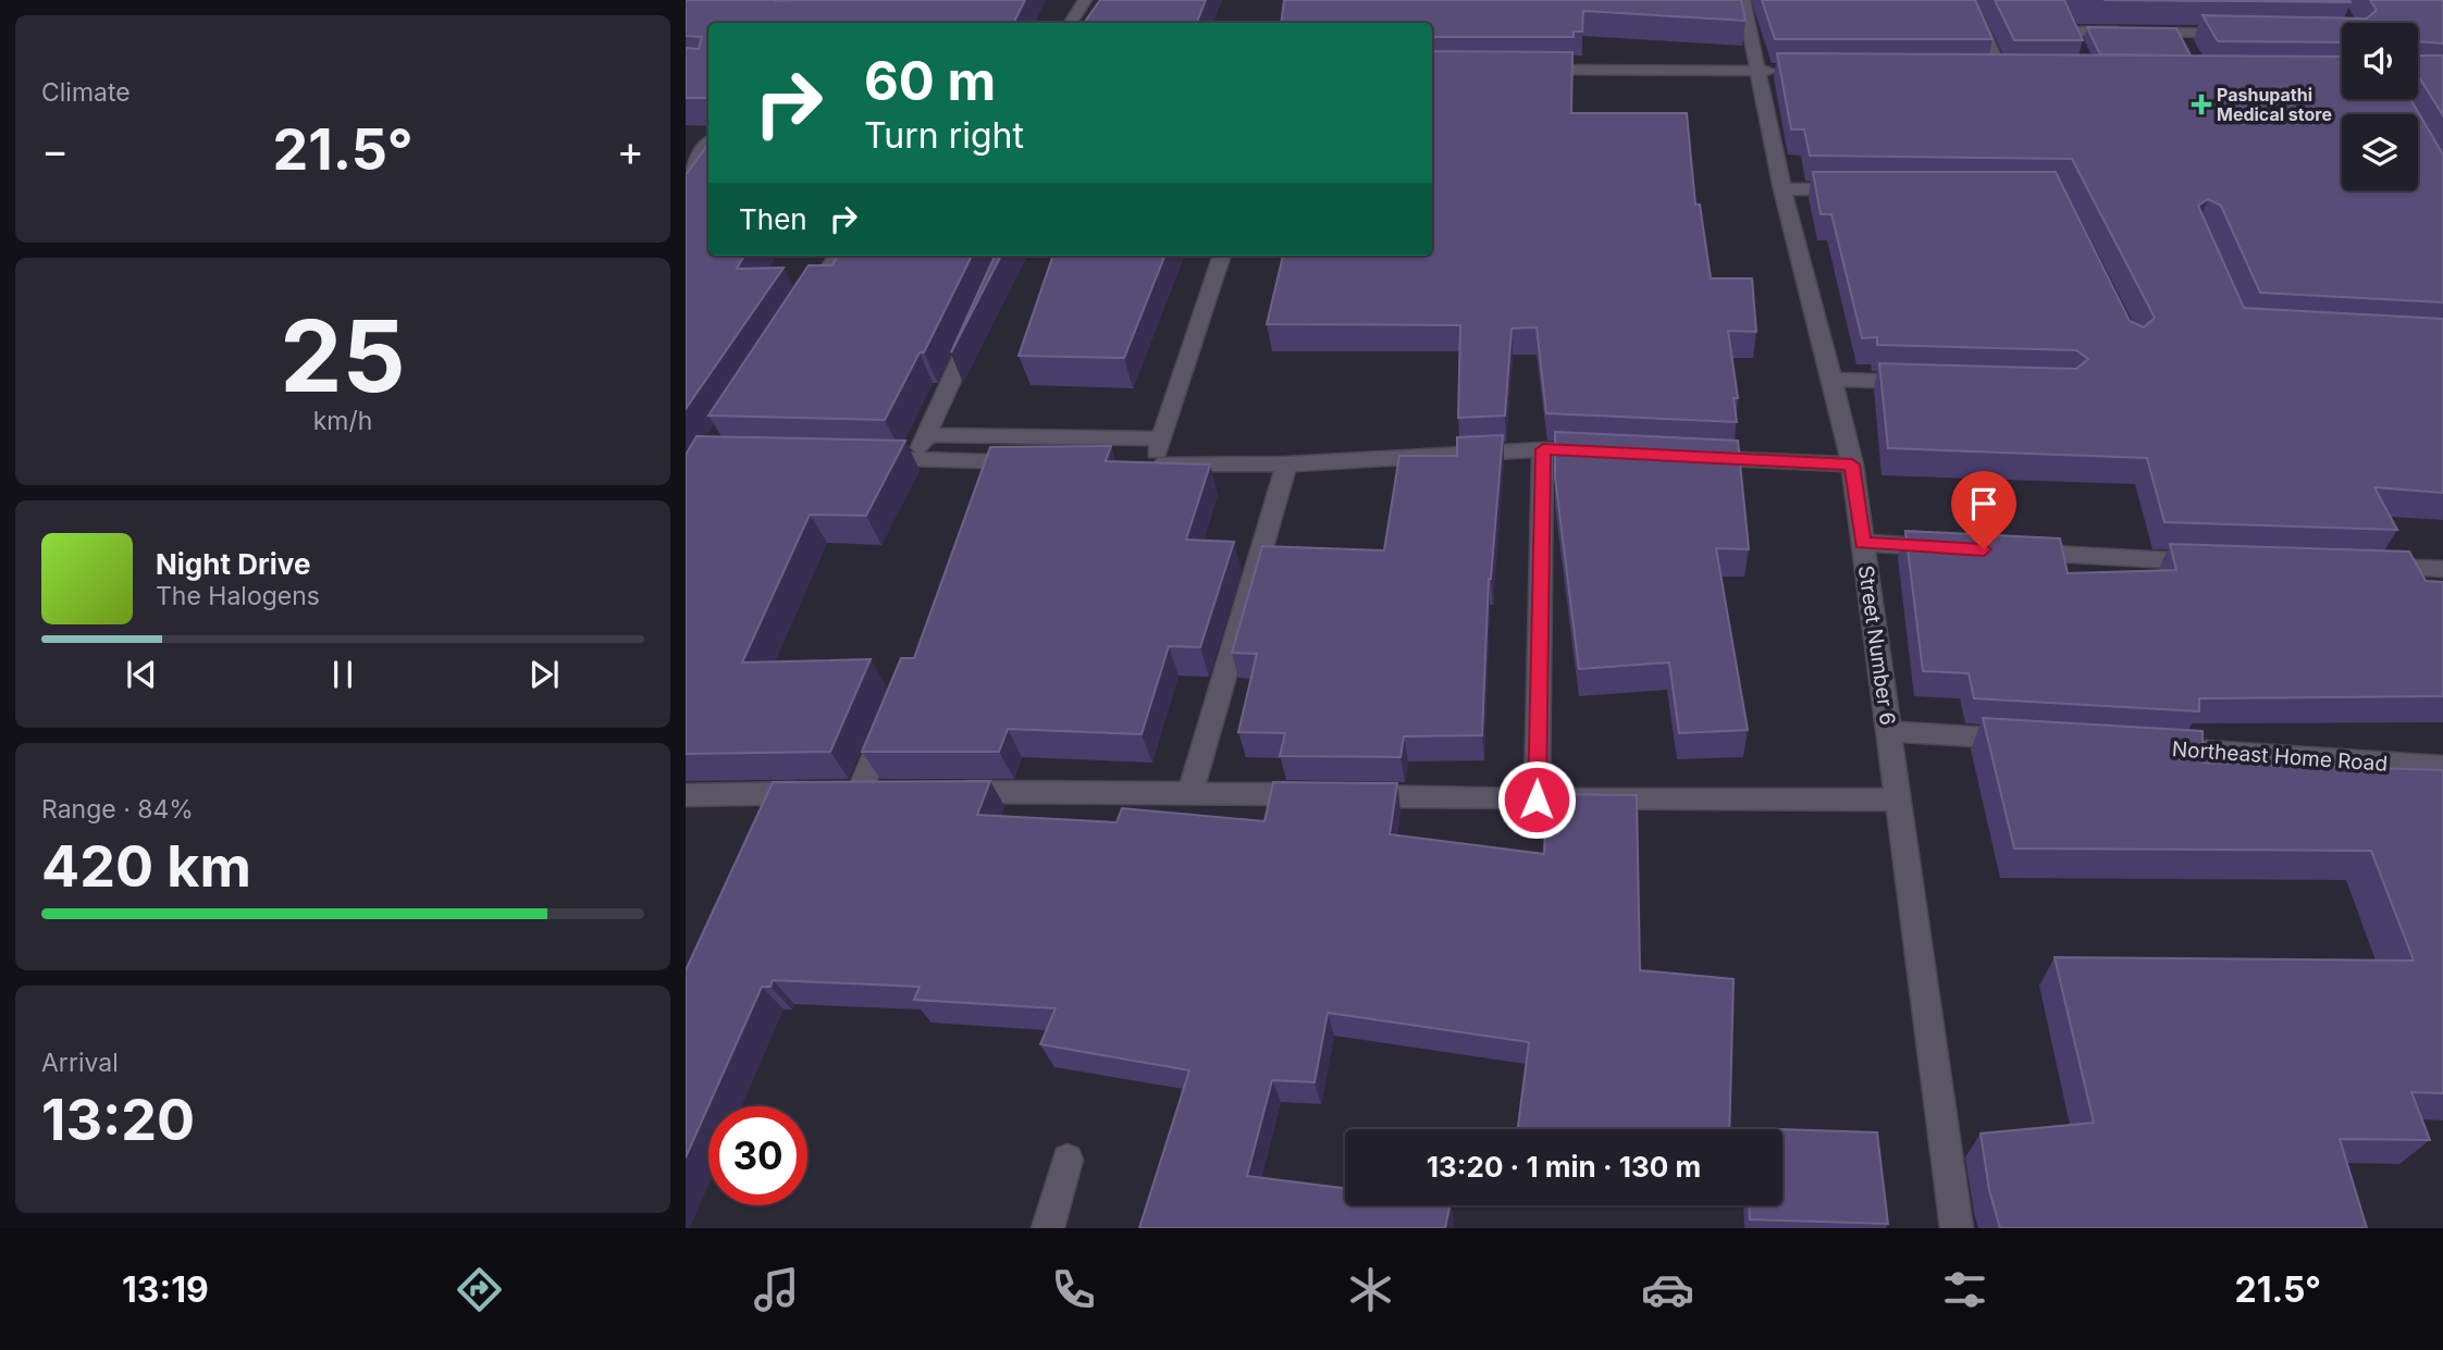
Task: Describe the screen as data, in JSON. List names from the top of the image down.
{
  "streets": {
    "street": ["Street Number 6", "Northeast Home Road"]
  },
  "places": {
    "health": ["Pashupathi Medical store"]
  },
  "page": {
    "tile": [
      "Climate",
      ["25", "km/h"],
      ["Range · 84%", "420 km"],
      ["Arrival", "13:20"]
    ],
    "turn": ["60 m", "Turn right"],
    "heat": ["−", "21.5°", "+"],
    "then": "Then",
    "song": ["Night Drive", "The Halogens"],
    "limit": "30",
    "trip": "13:20 · 1 min · 130 m",
    "tabs": ["13:19", "21.5°"]
  }
}
